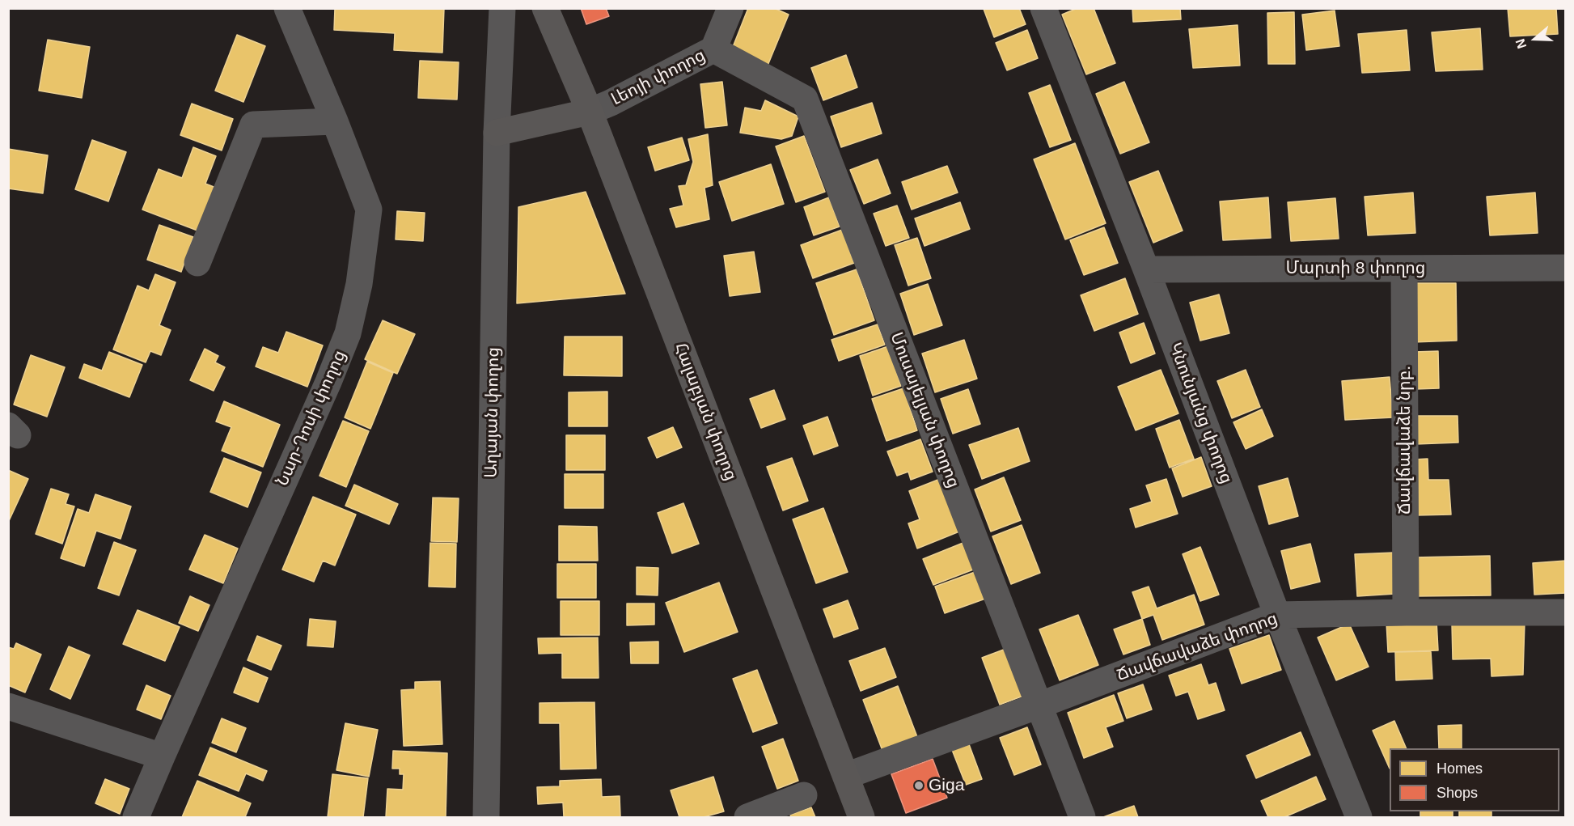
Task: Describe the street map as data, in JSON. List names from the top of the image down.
{
  "streets": {
    "main road": ["Հալաբյան փողոց"],
    "street": [
      "Լեոյի փողոց",
      "Մարտի 8 փողոց",
      "Մուսայելյան փողոց",
      "Աղայան փողոց",
      "Կնունյանց փողոց",
      "Նար-Դոսի փողոց",
      "Ճավճավաձե նրբ.",
      "Ճավճավաձե փողոց"
    ]
  },
  "crossings": [
    ["Լեոյի փողոց", "Մուսայելյան փողոց"],
    ["Լեոյի փողոց", "Հալաբյան փողոց"],
    ["Մարտի 8 փողոց", "Կնունյանց փողոց"],
    ["Մարտի 8 փողոց", "Ճավճավաձե նրբ."],
    ["Մուսայելյան փողոց", "Ճավճավաձե փողոց"],
    ["Հալաբյան փողոց", "Ճավճավաձե փողոց"],
    ["Կնունյանց փողոց", "Ճավճավաձե փողոց"],
    ["Ճավճավաձե նրբ.", "Ճավճավաձե փողոց"]
  ],
  "places": ["Giga"],
  "legend": ["Homes", "Shops"],
  "north": "left"
}
